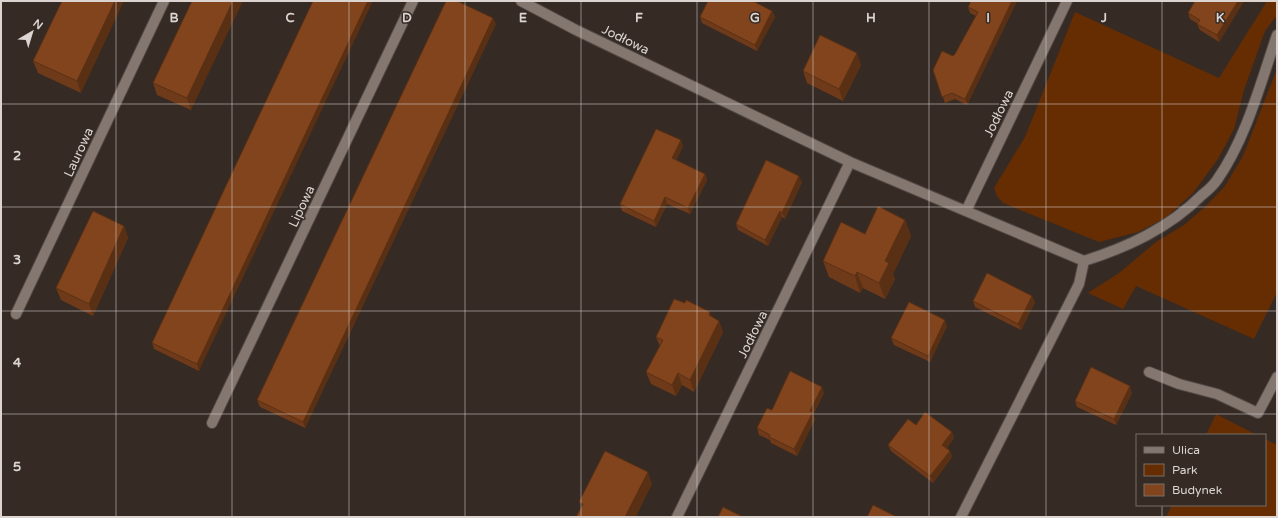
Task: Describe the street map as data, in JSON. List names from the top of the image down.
{
  "streets": {
    "street": ["Jodłowa", "Laurowa", "Lipowa"]
  },
  "legend": ["Ulica", "Park", "Budynek"],
  "north": "top right",
  "grid": {
    "columns": [
      "B",
      "C",
      "D",
      "E",
      "F",
      "G",
      "H",
      "I",
      "J",
      "K"
    ],
    "rows": [
      "2",
      "3",
      "4",
      "5"
    ]
  }
}
